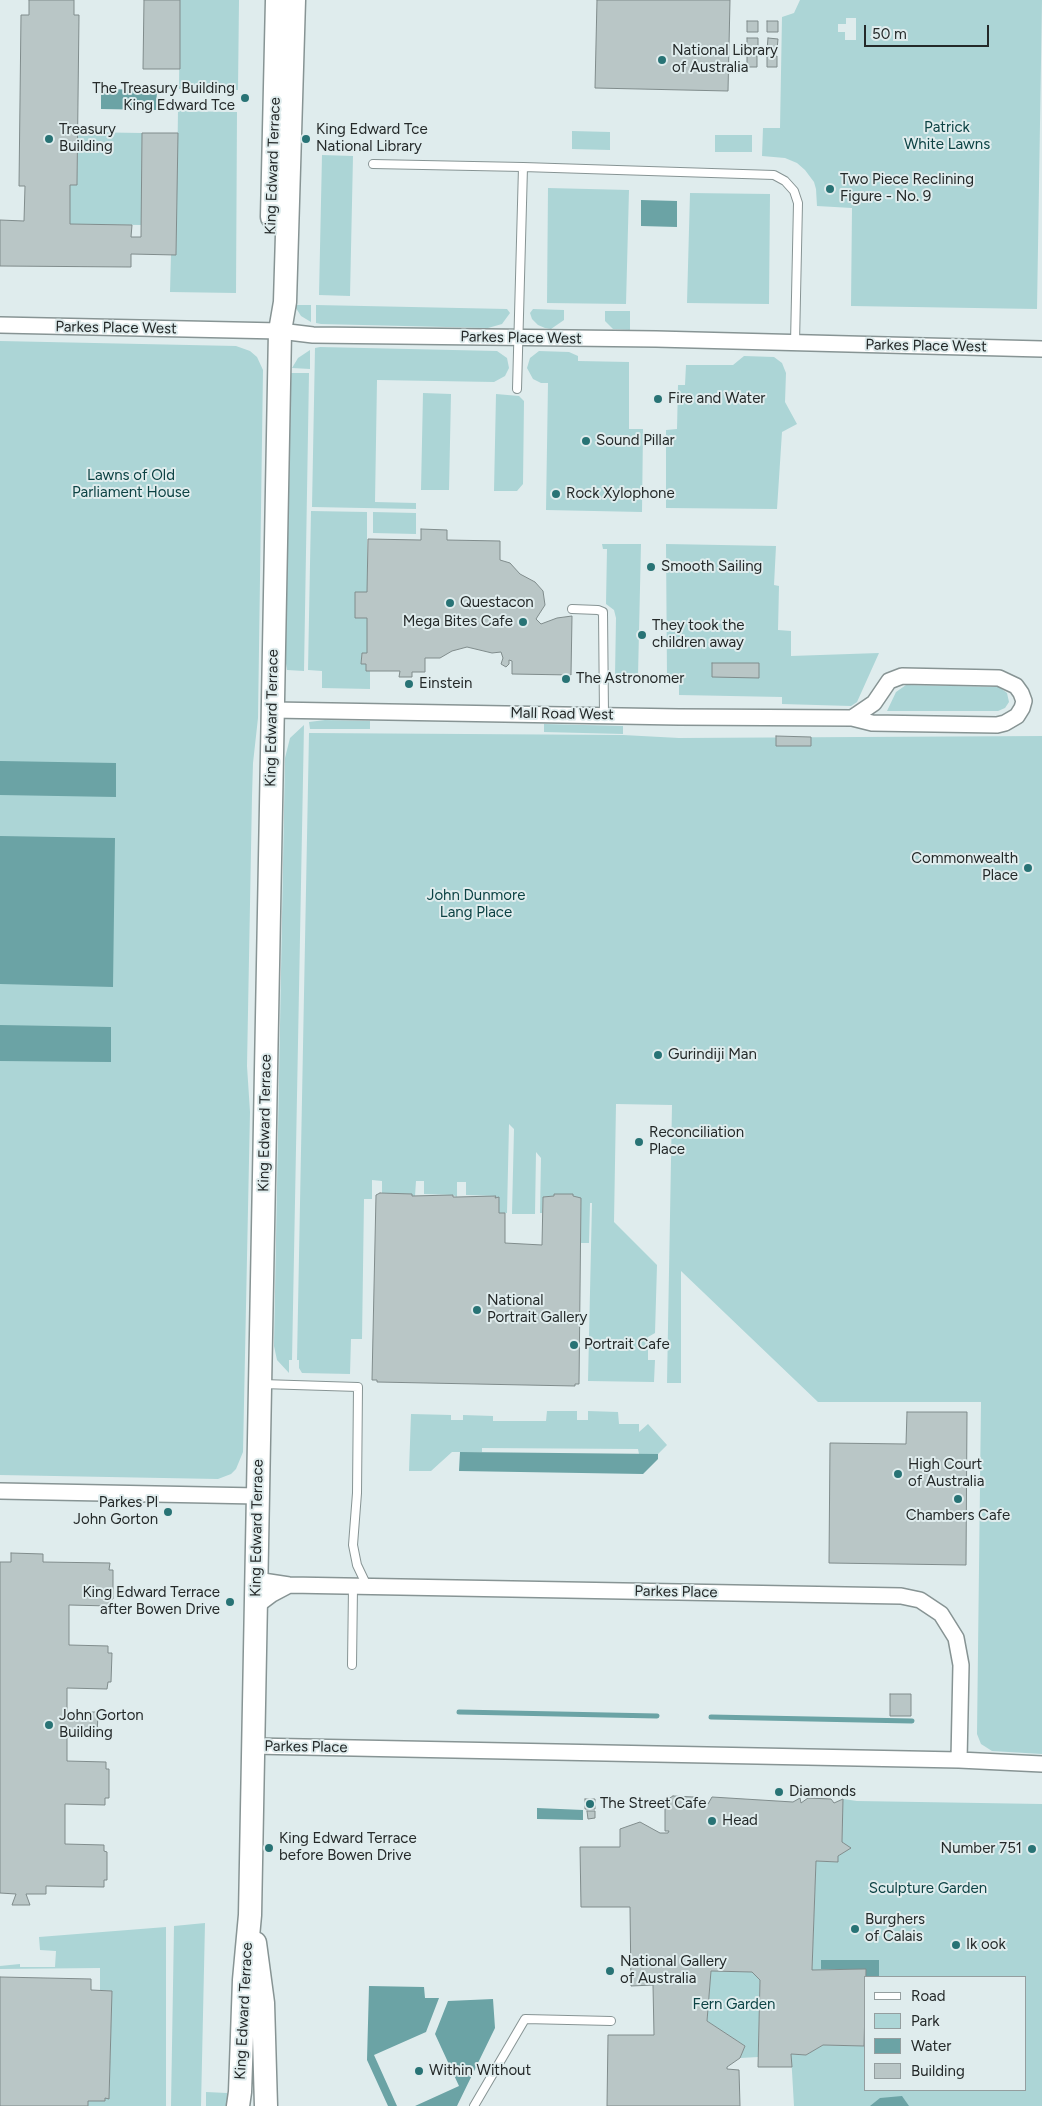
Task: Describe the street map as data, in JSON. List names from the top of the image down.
{
  "streets": {
    "main road": ["King Edward Terrace"],
    "street": ["Parkes Place West", "Mall Road West", "Parkes Place"]
  },
  "crossings": [
    ["King Edward Terrace", "Parkes Place West"],
    ["King Edward Terrace", "Mall Road West"],
    ["King Edward Terrace", "Parkes Place"]
  ],
  "parks": [
    "Patrick White Lawns",
    "Lawns of Old Parliament House",
    "John Dunmore Lang Place",
    "Sculpture Garden",
    "Fern Garden"
  ],
  "places": [
    "National Library of Australia",
    "The Treasury Building King Edward Tce",
    "Treasury Building",
    "King Edward Tce National Library",
    "Two Piece Reclining Figure - No. 9",
    "Fire and Water",
    "Sound Pillar",
    "Rock Xylophone",
    "Smooth Sailing",
    "Questacon",
    "Mega Bites Cafe",
    "They took the children away",
    "The Astronomer",
    "Einstein",
    "Commonwealth Place",
    "Gurindiji Man",
    "Reconciliation Place",
    "National Portrait Gallery",
    "Portrait Cafe",
    "High Court of Australia",
    "Chambers Cafe",
    "Parkes Pl John Gorton",
    "King Edward Terrace after Bowen Drive",
    "John Gorton Building",
    "Diamonds",
    "The Street Cafe",
    "Head",
    "King Edward Terrace before Bowen Drive",
    "Number 751",
    "Burghers of Calais",
    "Ik ook",
    "National Gallery of Australia",
    "Within Without"
  ],
  "legend": [
    "Road",
    "Park",
    "Water",
    "Building"
  ],
  "scale_bar": "50 m"
}
